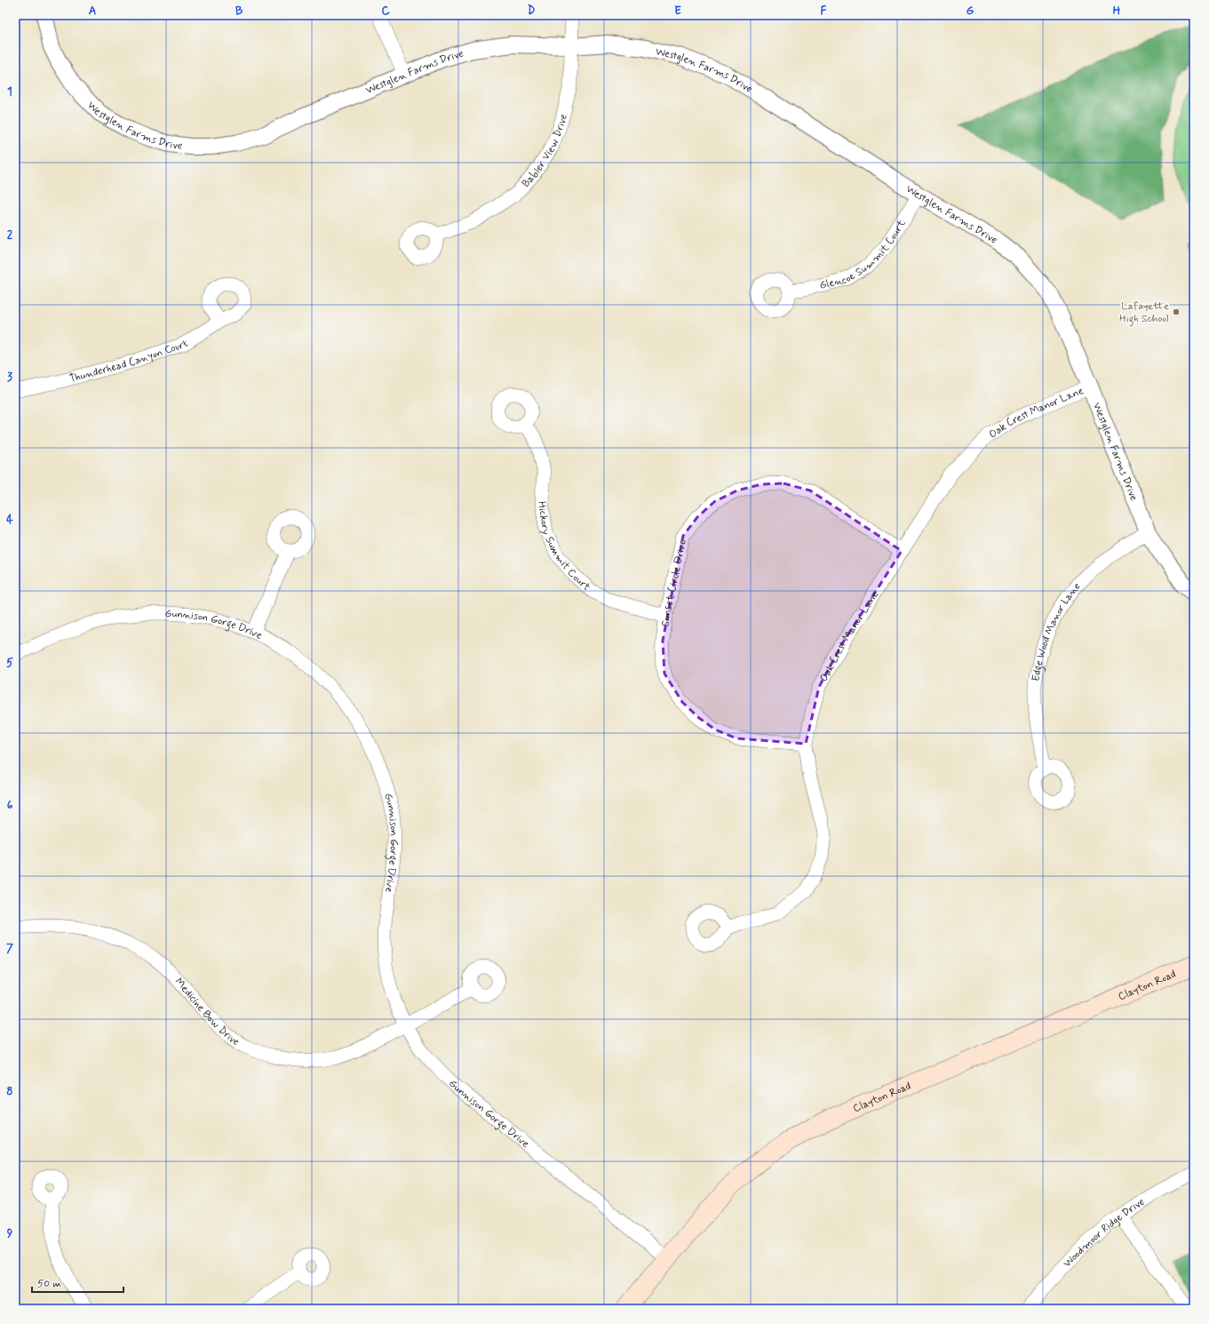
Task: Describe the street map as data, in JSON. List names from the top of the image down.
{
  "streets": {
    "main road": ["Clayton Road"],
    "street": [
      "Westglen Farms Drive",
      "Babler View Drive",
      "Glencoe Summit Court",
      "Thunderhead Canyon Court",
      "Oak Crest Manor Lane",
      "Hickory Summit Court",
      "Sunset Circle Drive",
      "Gunnison Gorge Drive",
      "Edge Wood Manor Lane",
      "Medicine Bow Drive",
      "Woodmoor Ridge Drive"
    ]
  },
  "crossings": [
    ["Westglen Farms Drive", "Babler View Drive"],
    ["Westglen Farms Drive", "Glencoe Summit Court"],
    ["Westglen Farms Drive", "Oak Crest Manor Lane"],
    ["Westglen Farms Drive", "Edge Wood Manor Lane"],
    ["Oak Crest Manor Lane", "Sunset Circle Drive"],
    ["Hickory Summit Court", "Sunset Circle Drive"],
    ["Gunnison Gorge Drive", "Clayton Road"],
    ["Gunnison Gorge Drive", "Medicine Bow Drive"]
  ],
  "places": ["Lafayette High School"],
  "scale_bar": "50 m",
  "grid": {
    "columns": [
      "A",
      "B",
      "C",
      "D",
      "E",
      "F",
      "G",
      "H"
    ],
    "rows": [
      "1",
      "2",
      "3",
      "4",
      "5",
      "6",
      "7",
      "8",
      "9"
    ]
  }
}
